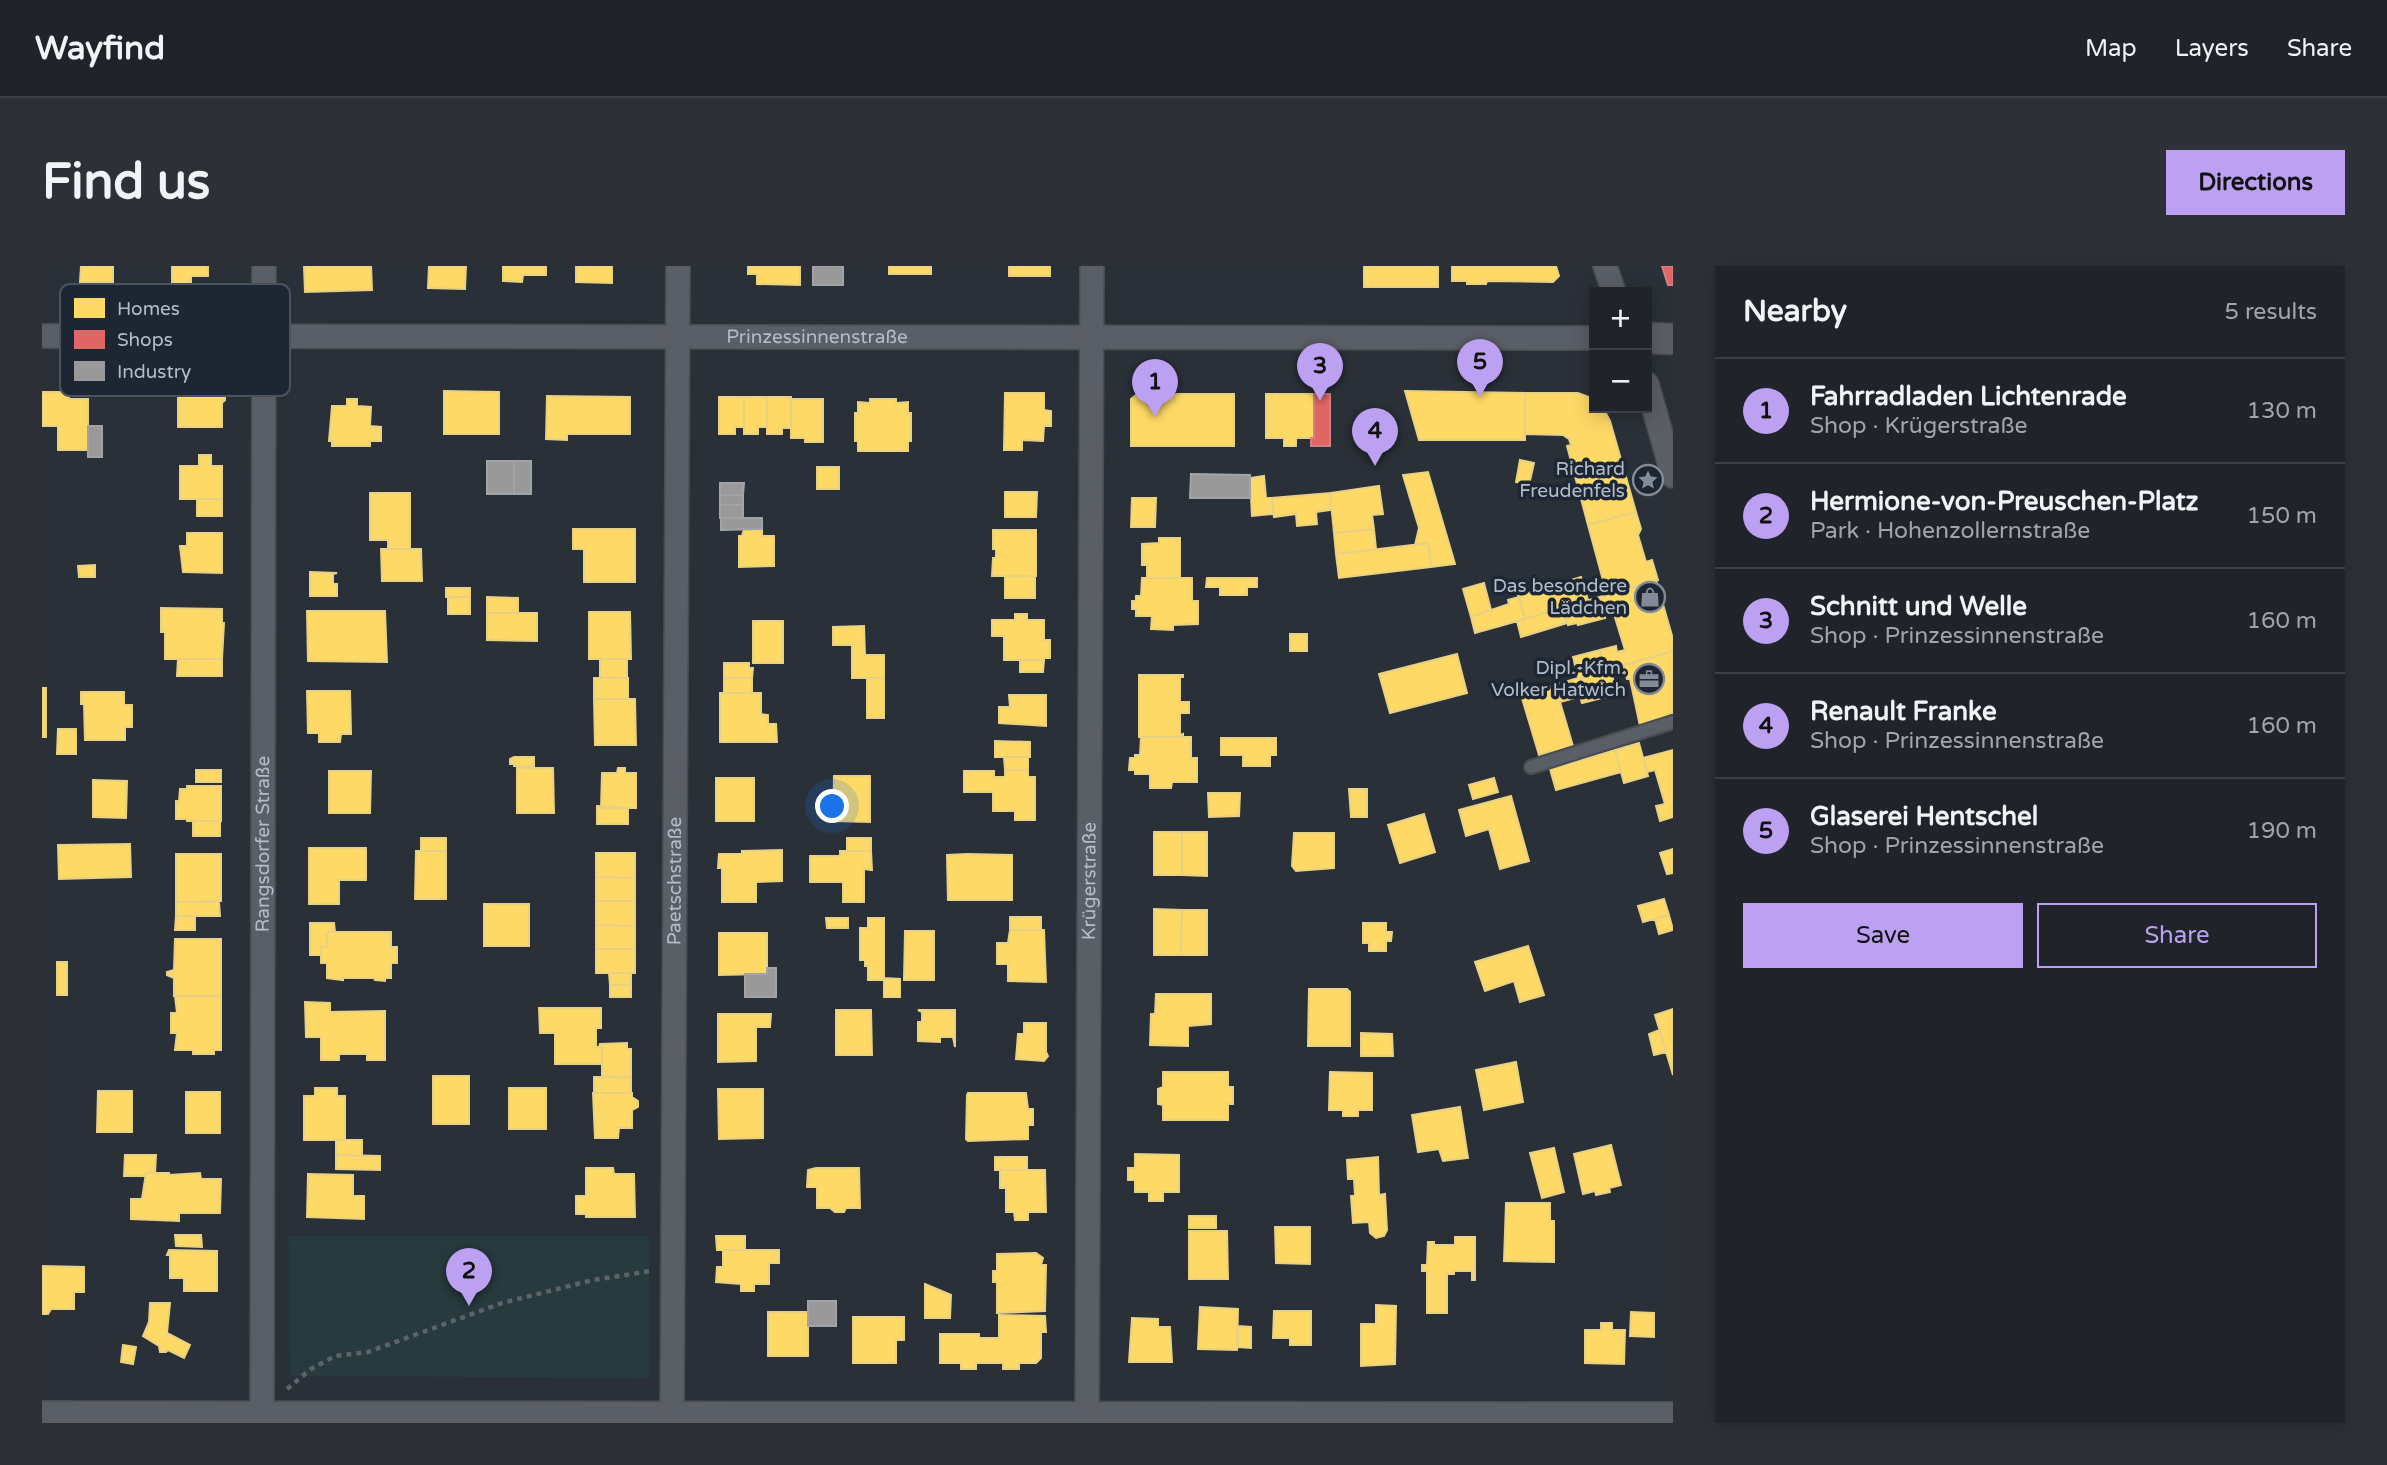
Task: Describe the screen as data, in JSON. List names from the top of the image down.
{
  "streets": {
    "street": [
      "Prinzessinnenstraße",
      "Rangsdorfer Straße",
      "Paetschstraße",
      "Krügerstraße"
    ]
  },
  "crossings": [
    ["Prinzessinnenstraße", "Paetschstraße"],
    ["Prinzessinnenstraße", "Krügerstraße"]
  ],
  "places": {
    "place": ["Richard Freudenfels"],
    "shop": ["Das besondere Lädchen"],
    "office": ["Dipl.-Kfm. Volker Hatwich"]
  },
  "legend": ["Homes", "Shops", "Industry"],
  "page": {
    "header": "Wayfind",
    "nav": ["Map", "Layers", "Share"],
    "buttons": [
      "Directions",
      ["Save", "Share"]
    ],
    "title": "Find us",
    "heading": ["Nearby", "5 results"],
    "map_buttons": ["+", "−"],
    "pins": [
      "5",
      "3",
      "1",
      "4",
      "2"
    ],
    "list": [
      {
        "mark": "1",
        "name": "Fahrradladen Lichtenrade",
        "note": "Shop · Krügerstraße",
        "value": "130 m"
      },
      {
        "mark": "2",
        "name": "Hermione-von-Preuschen-Platz",
        "note": "Park · Hohenzollernstraße",
        "value": "150 m"
      },
      {
        "mark": "3",
        "name": "Schnitt und Welle",
        "note": "Shop · Prinzessinnenstraße",
        "value": "160 m"
      },
      {
        "mark": "4",
        "name": "Renault Franke",
        "note": "Shop · Prinzessinnenstraße",
        "value": "160 m"
      },
      {
        "mark": "5",
        "name": "Glaserei Hentschel",
        "note": "Shop · Prinzessinnenstraße",
        "value": "190 m"
      }
    ]
  }
}
